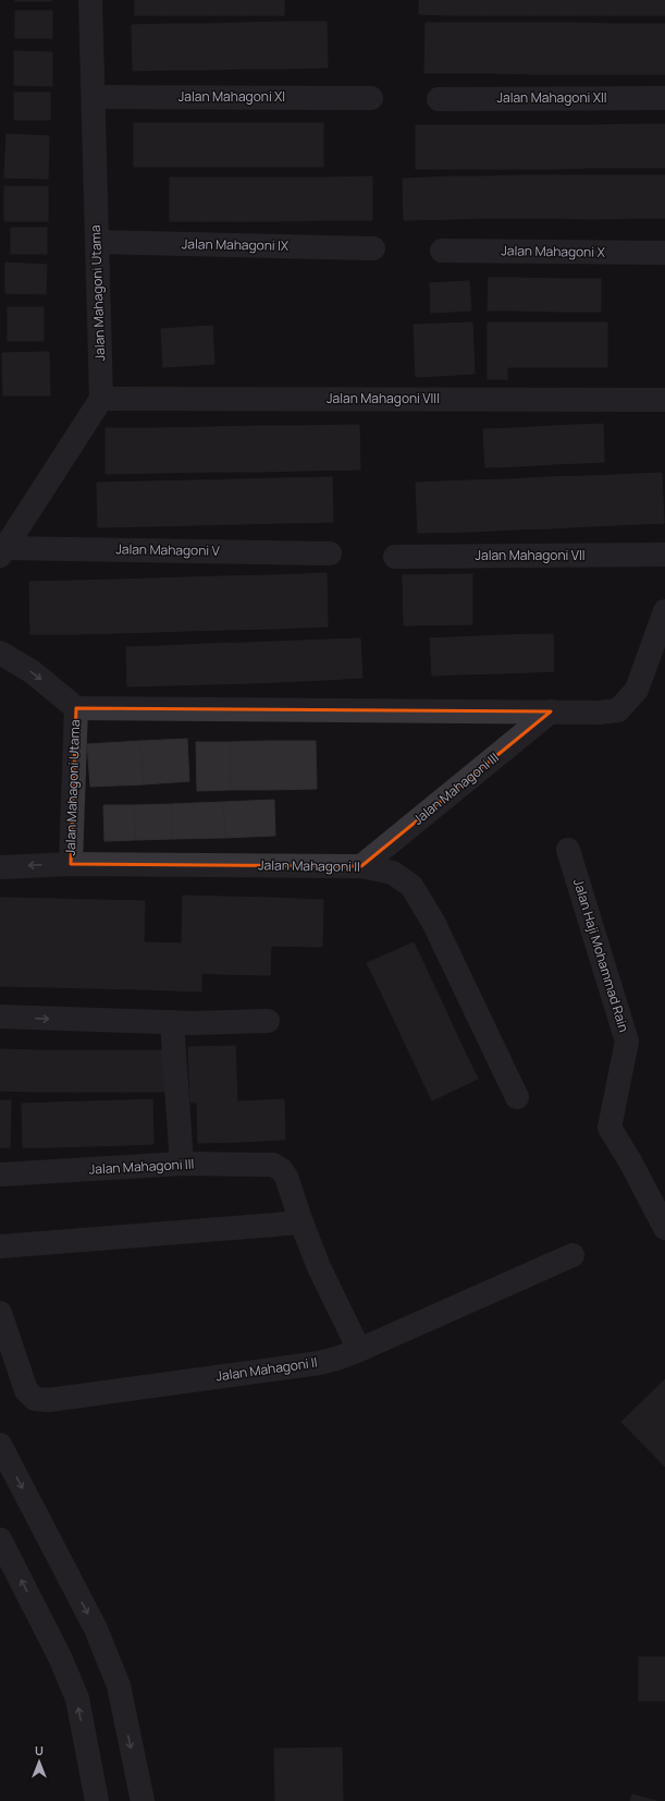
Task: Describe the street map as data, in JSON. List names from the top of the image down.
{
  "streets": {
    "street": [
      "Jalan Mahagoni XI",
      "Jalan Mahagoni XII",
      "Jalan Mahagoni IX",
      "Jalan Mahagoni X",
      "Jalan Mahagoni Utama",
      "Jalan Mahagoni VIII",
      "Jalan Mahagoni V",
      "Jalan Mahagoni VII",
      "Jalan Mahagoni III",
      "Jalan Mahagoni II",
      "Jalan Haji Mohammad Rain"
    ]
  },
  "crossings": [
    ["Jalan Mahagoni XI", "Jalan Mahagoni Utama"],
    ["Jalan Mahagoni IX", "Jalan Mahagoni Utama"],
    ["Jalan Mahagoni Utama", "Jalan Mahagoni VIII"],
    ["Jalan Mahagoni Utama", "Jalan Mahagoni II"],
    ["Jalan Mahagoni III", "Jalan Mahagoni II"]
  ],
  "north": "top"
}
